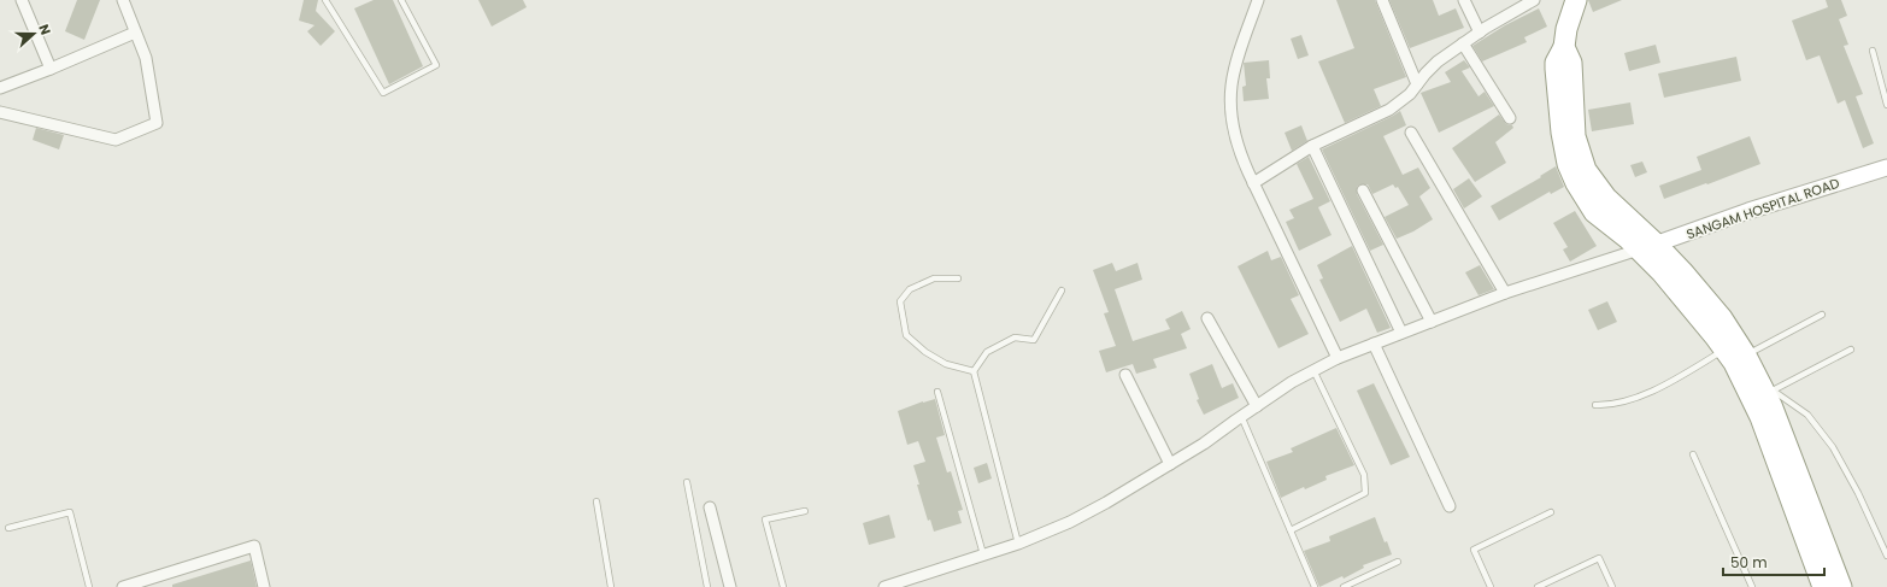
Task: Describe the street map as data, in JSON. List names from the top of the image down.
{
  "streets": {
    "main road": ["SANGAM HOSPITAL ROAD"]
  },
  "scale_bar": "50 m",
  "north": "right"
}
